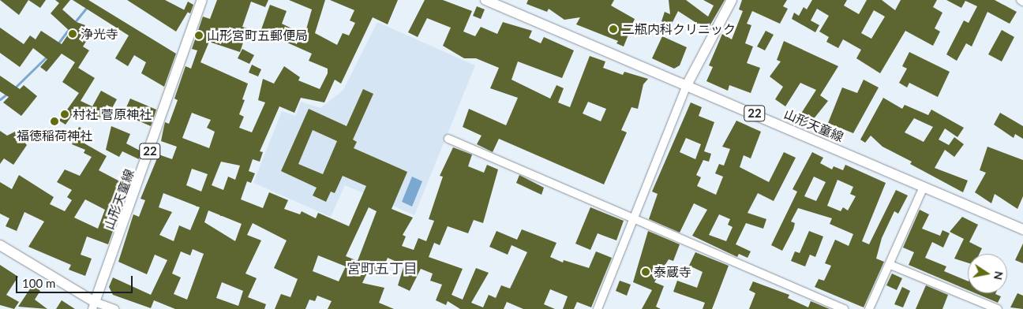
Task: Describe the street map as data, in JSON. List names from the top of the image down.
{
  "streets": {
    "main road": ["22", "山形天童線"]
  },
  "districts": ["宮町五丁目"],
  "places": [
    "二瓶内科クリニック",
    "浄光寺",
    "山形宮町五郵便局",
    "村社 菅原神社",
    "福徳稲荷神社",
    "泰蔵寺"
  ],
  "scale_bar": "100 m",
  "north": "right"
}
